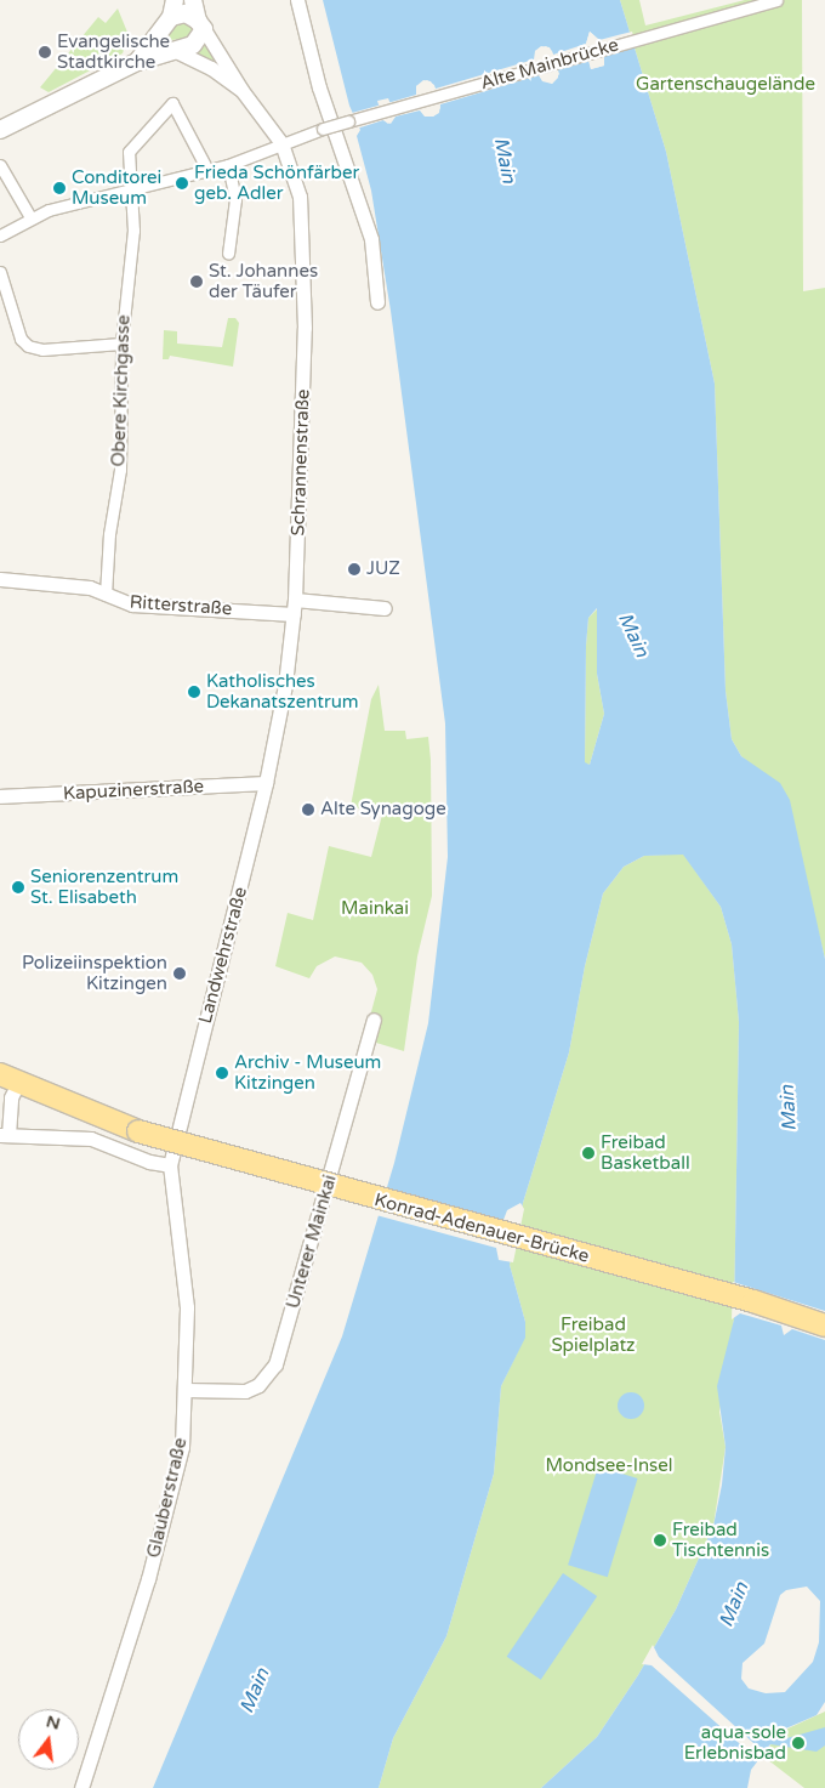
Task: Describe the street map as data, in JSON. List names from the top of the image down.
{
  "streets": {
    "main road": ["Konrad-Adenauer-Brücke"],
    "street": [
      "Alte Mainbrücke",
      "Obere Kirchgasse",
      "Schrannenstraße",
      "Ritterstraße",
      "Kapuzinerstraße",
      "Landwehrstraße",
      "Unterer Mainkai",
      "Glauberstraße"
    ]
  },
  "crossings": [
    ["Alte Mainbrücke", "Obere Kirchgasse"],
    ["Alte Mainbrücke", "Schrannenstraße"],
    ["Obere Kirchgasse", "Ritterstraße"],
    ["Schrannenstraße", "Ritterstraße"],
    ["Schrannenstraße", "Kapuzinerstraße"],
    ["Schrannenstraße", "Landwehrstraße"],
    ["Kapuzinerstraße", "Landwehrstraße"],
    ["Landwehrstraße", "Glauberstraße"],
    ["Unterer Mainkai", "Glauberstraße"]
  ],
  "water": ["Main"],
  "parks": [
    "Gartenschaugelände",
    "Mainkai",
    "Freibad Spielplatz",
    "Mondsee-Insel"
  ],
  "places": [
    "Evangelische Stadtkirche",
    "Frieda Schönfärber geb. Adler",
    "Conditorei Museum",
    "St. Johannes der Täufer",
    "JUZ",
    "Katholisches Dekanatszentrum",
    "Alte Synagoge",
    "Seniorenzentrum St. Elisabeth",
    "Polizeiinspektion Kitzingen",
    "Archiv - Museum Kitzingen",
    "Freibad Basketball",
    "Freibad Tischtennis",
    "aqua-sole Erlebnisbad"
  ],
  "north": "top"
}
